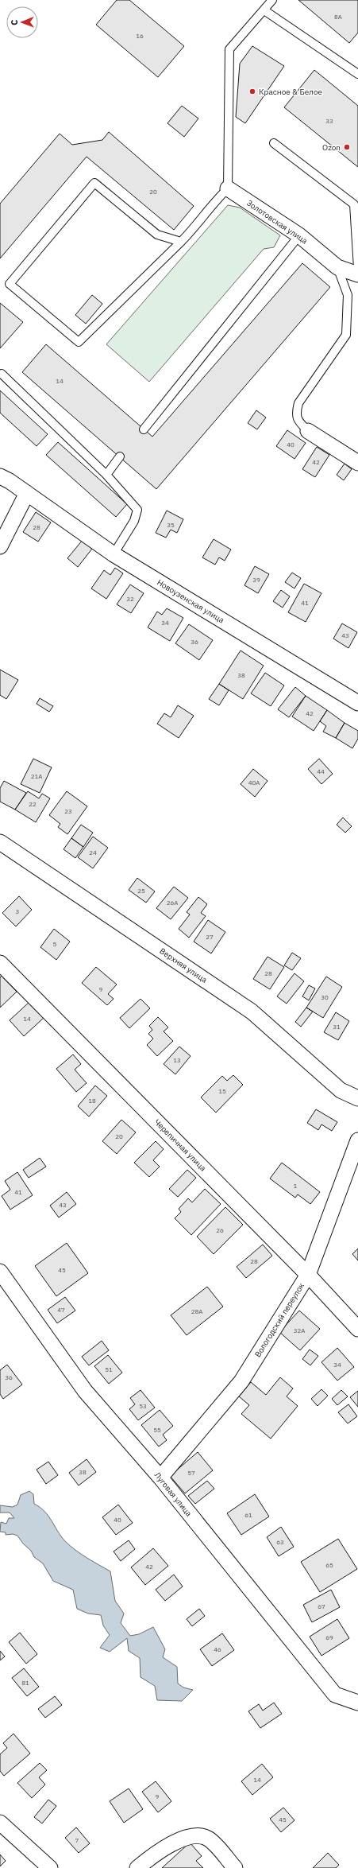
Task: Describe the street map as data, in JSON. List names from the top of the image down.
{
  "streets": {
    "street": [
      "Золотовская улица",
      "Новоузенская улица",
      "Верхняя улица",
      "Черепичная улица",
      "Вологодский переулок",
      "Луговая улица"
    ]
  },
  "crossings": [
    ["Черепичная улица", "Вологодский переулок"],
    ["Вологодский переулок", "Луговая улица"]
  ],
  "places": ["Красное & Белое", "Ozon"],
  "house_numbers": [
    "8А",
    "16",
    "33",
    "20",
    "14",
    "40",
    "42",
    "35",
    "28",
    "39",
    "32",
    "41",
    "34",
    "43",
    "36",
    "38",
    "42",
    "44",
    "21А",
    "40А",
    "22",
    "23",
    "24",
    "25",
    "26А",
    "3",
    "27",
    "5",
    "28",
    "9",
    "30",
    "14",
    "31",
    "13",
    "15",
    "18",
    "20",
    "1",
    "41",
    "43",
    "26",
    "28",
    "45",
    "47",
    "28А",
    "32А",
    "34",
    "51",
    "36",
    "53",
    "55",
    "38",
    "57",
    "61",
    "40",
    "63",
    "65",
    "42",
    "67",
    "69",
    "46",
    "81",
    "14",
    "9",
    "45",
    "7"
  ],
  "north": "left"
}
